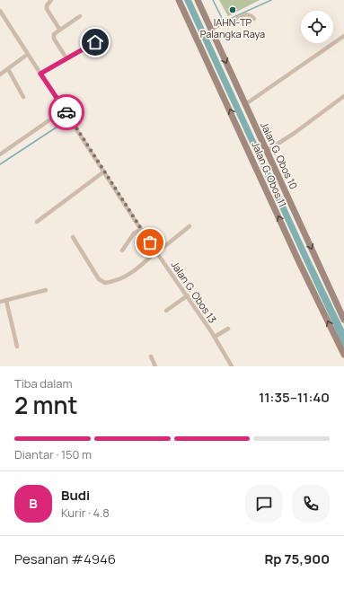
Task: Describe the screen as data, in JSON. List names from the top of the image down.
{
  "streets": {
    "street": ["Jalan G. Obos 10", "Jalan G. Obos 11", "Jalan G. Obos 13"]
  },
  "one_way": ["Jalan G. Obos 10", "Jalan G. Obos 11"],
  "places": ["IAHN-TP Palangka Raya"],
  "page": {
    "heading": ["2 mnt", "Tiba dalam", "11:35–11:40"],
    "panel": [
      "Budi",
      "Kurir · 4.8",
      "Pesanan #4946",
      "Rp 75,900"
    ],
    "bar": "Diantar · 150 m",
    "round": "B"
  }
}
